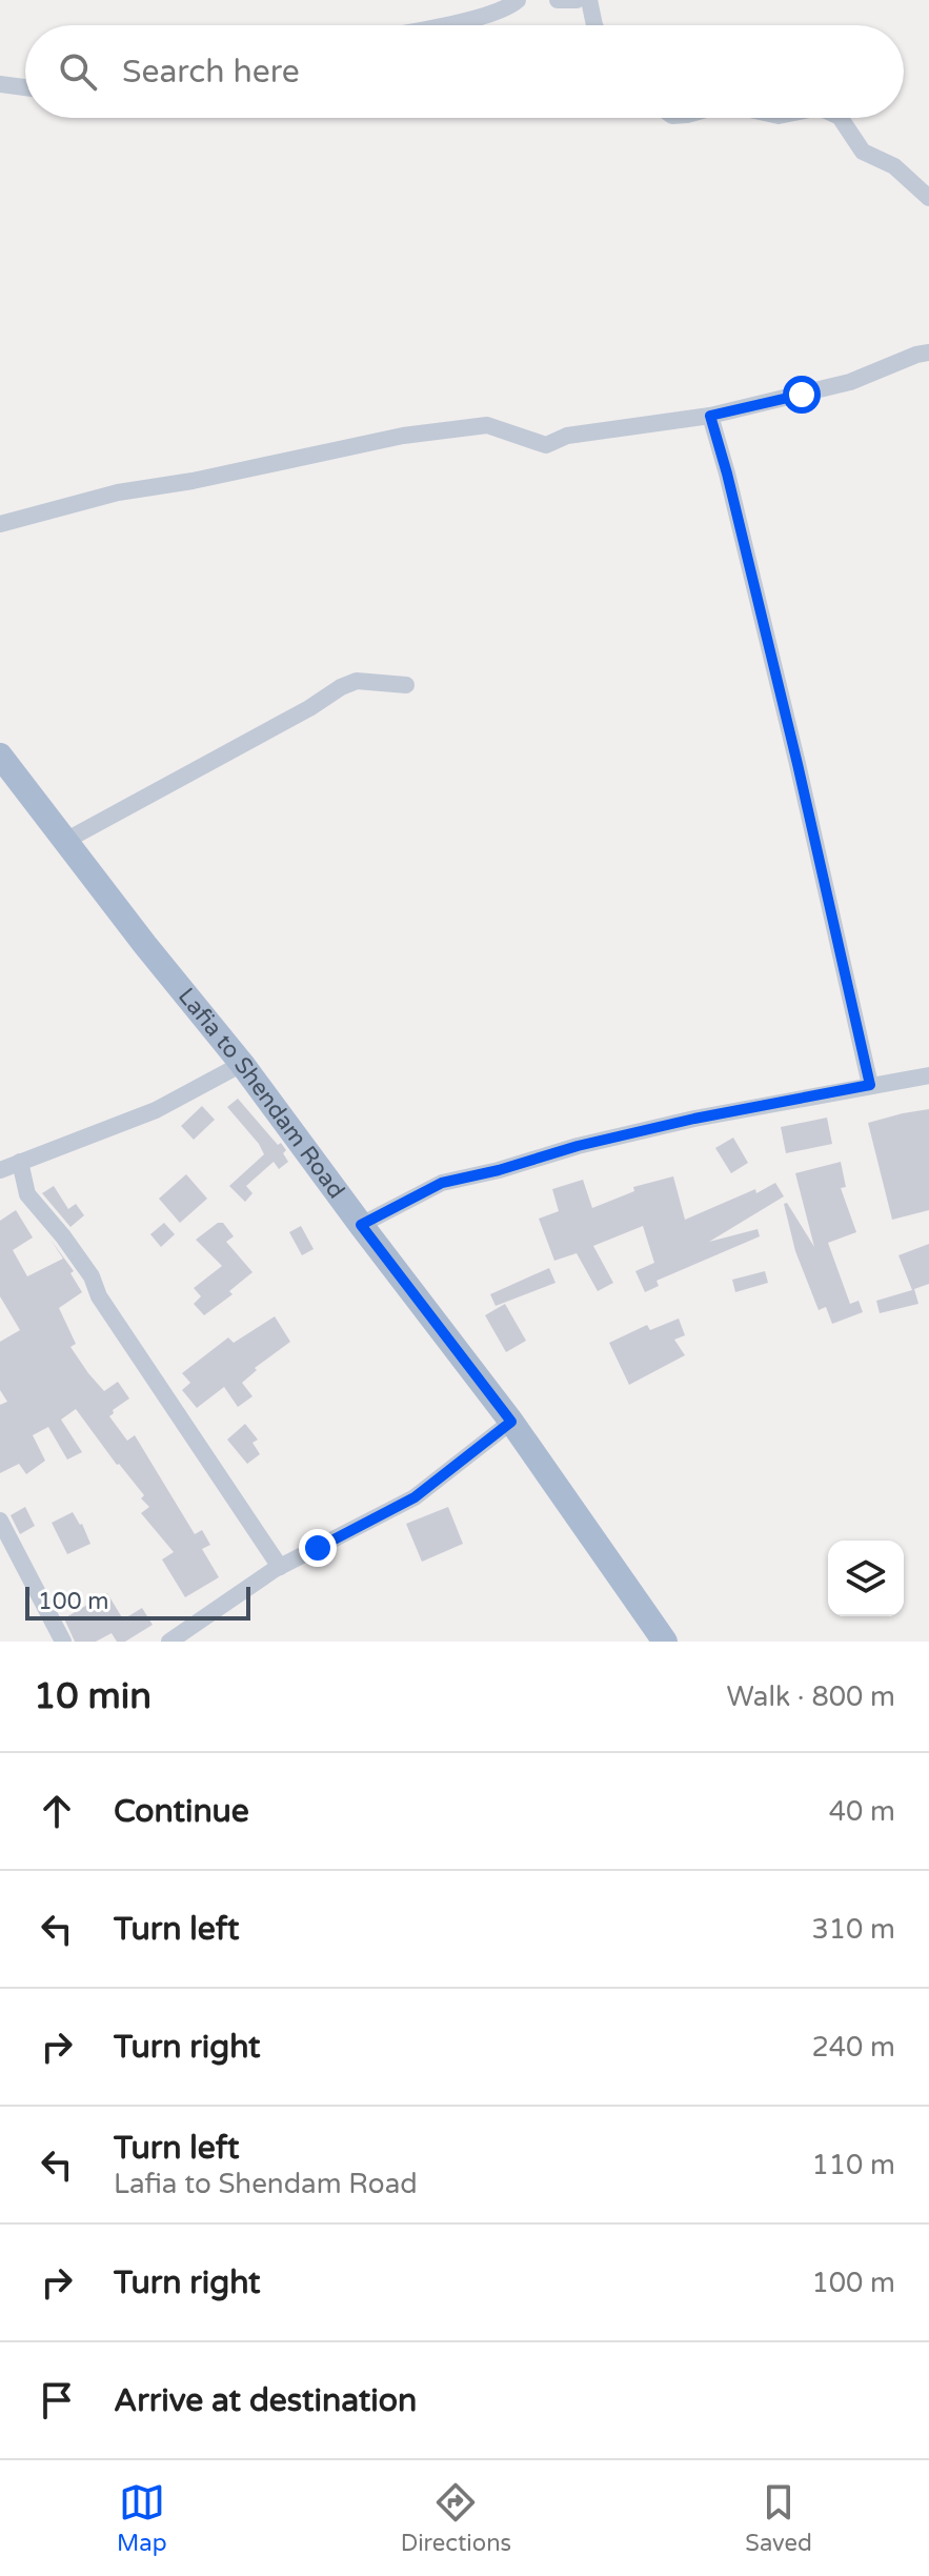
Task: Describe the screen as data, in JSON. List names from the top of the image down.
{
  "streets": {
    "main road": ["Lafia to Shendam Road"]
  },
  "scale_bar": "100 m",
  "page": {
    "search": "Search here",
    "scale": "100 m",
    "heading": ["10 min", "Walk · 800 m"],
    "list": [
      ["Continue", "40 m"],
      ["Turn left", "310 m"],
      ["Turn right", "240 m"],
      ["Turn left", "Lafia to Shendam Road", "110 m"],
      ["Turn right", "100 m"],
      "Arrive at destination"
    ],
    "nav": ["Map", "Directions", "Saved"]
  }
}
